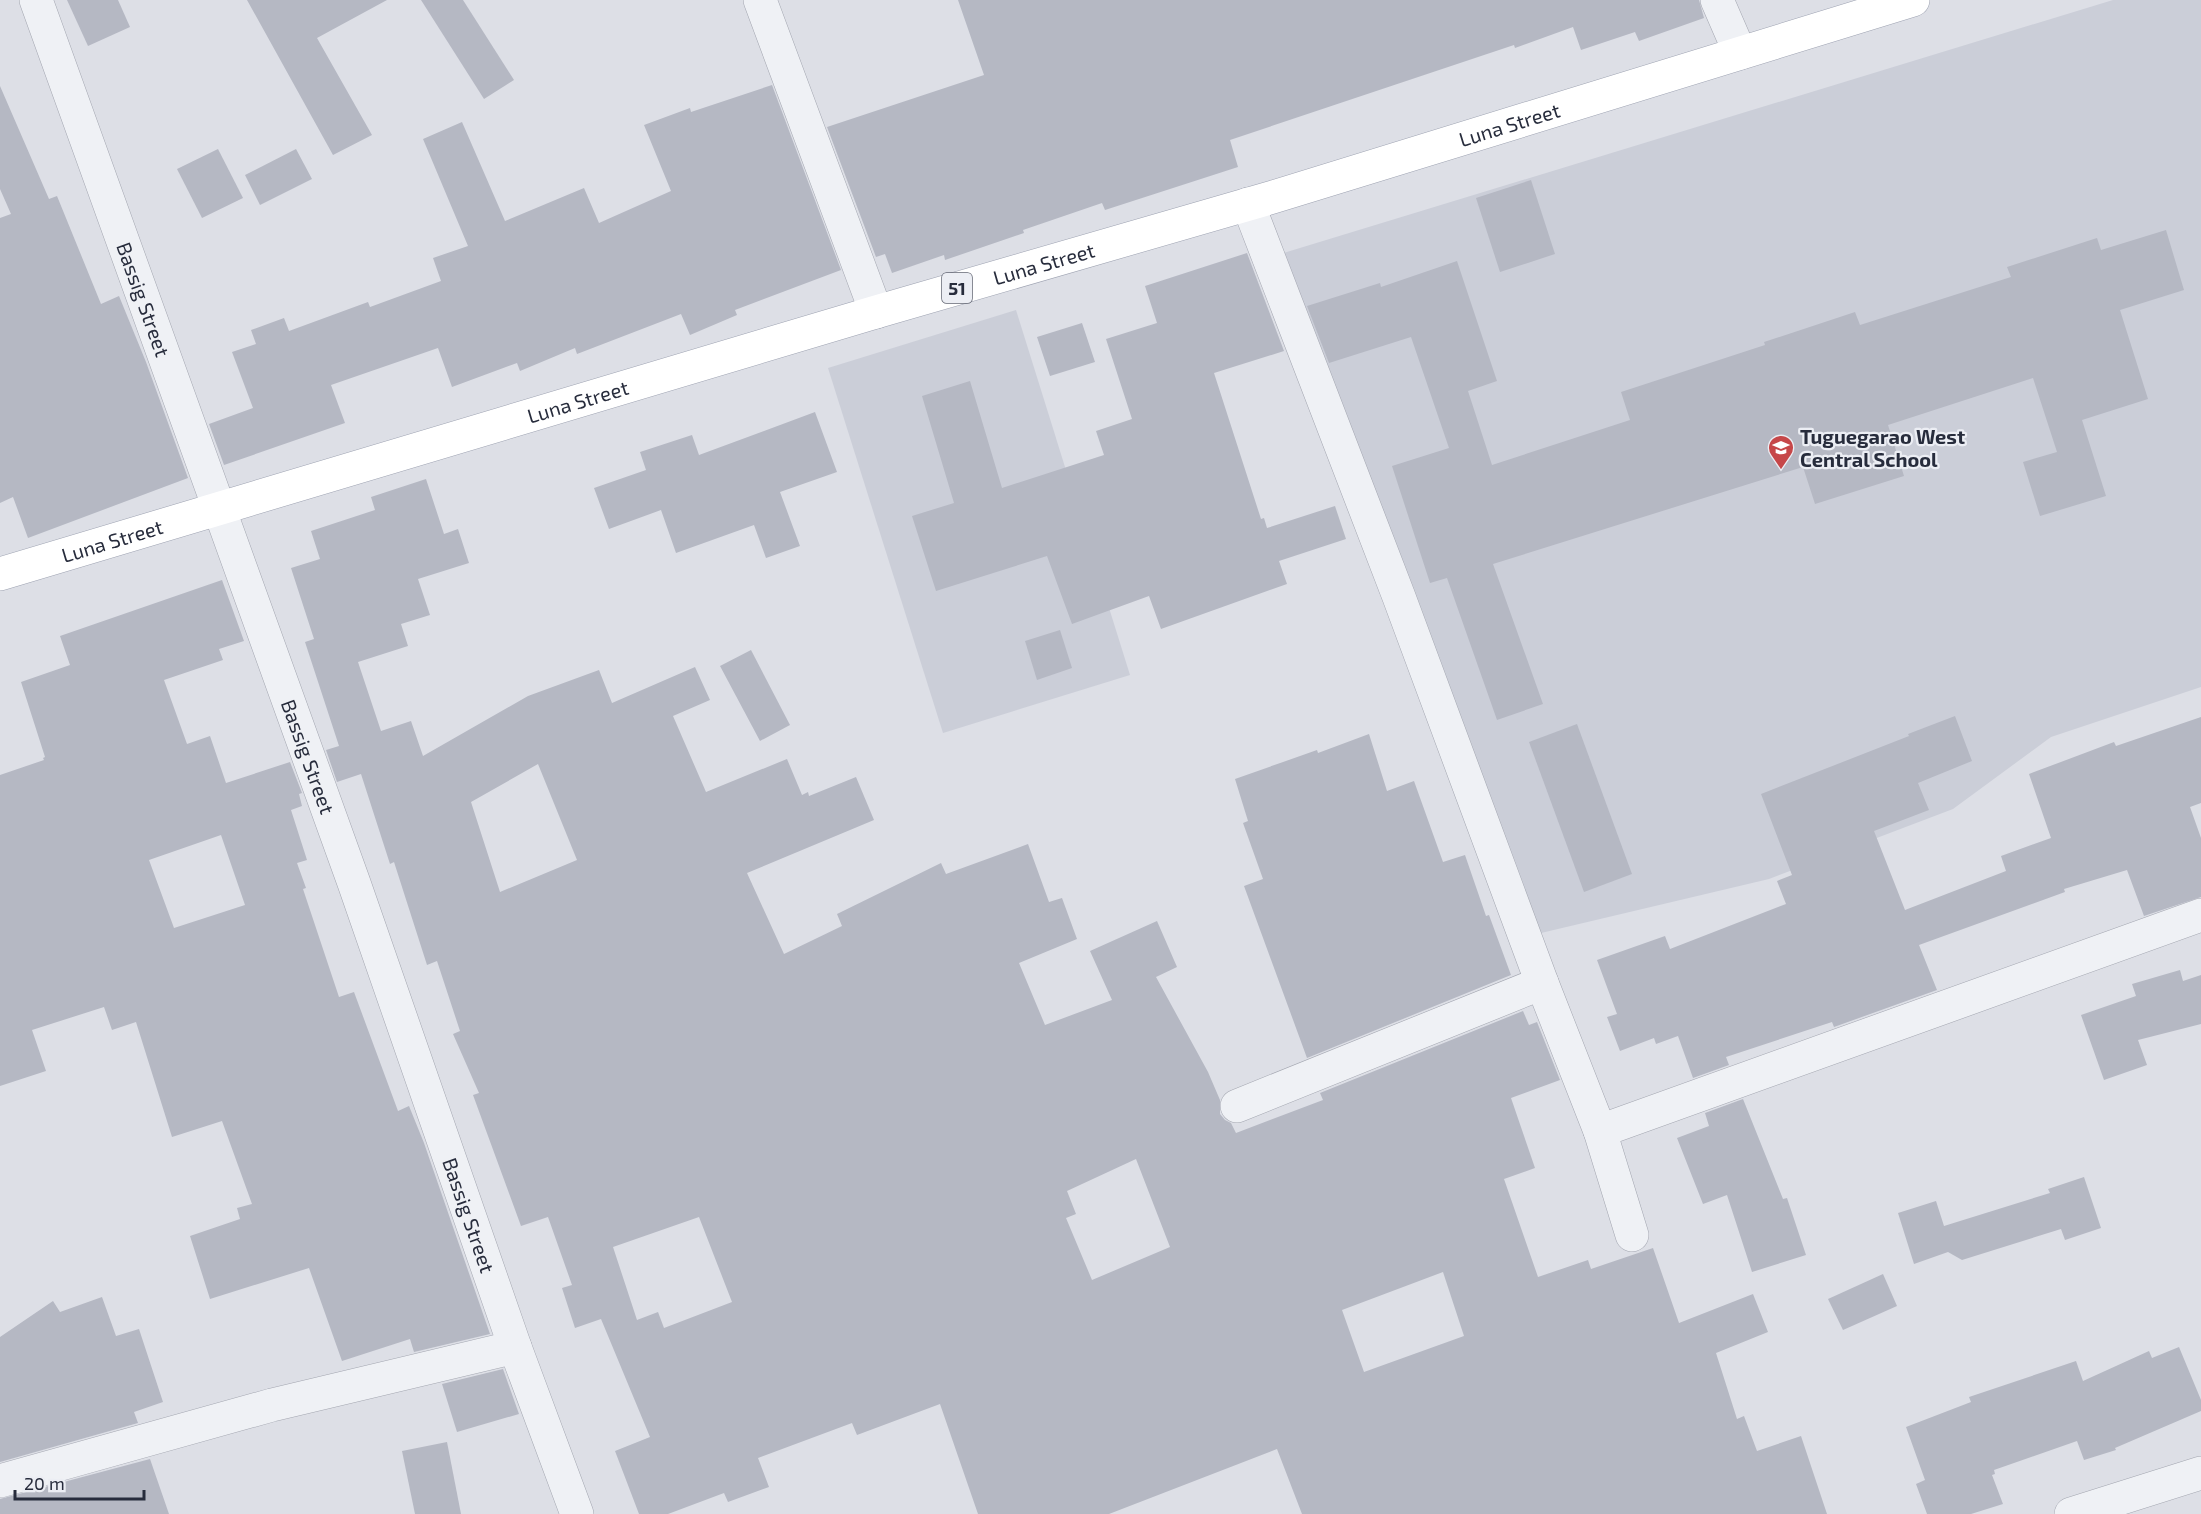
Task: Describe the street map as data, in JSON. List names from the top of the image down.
{
  "streets": {
    "main road": ["Luna Street", "51"],
    "street": ["Bassig Street"]
  },
  "crossings": [
    ["Luna Street", "Bassig Street"]
  ],
  "places": {
    "school or university": ["Tuguegarao West Central School"]
  },
  "scale_bar": "20 m"
}
